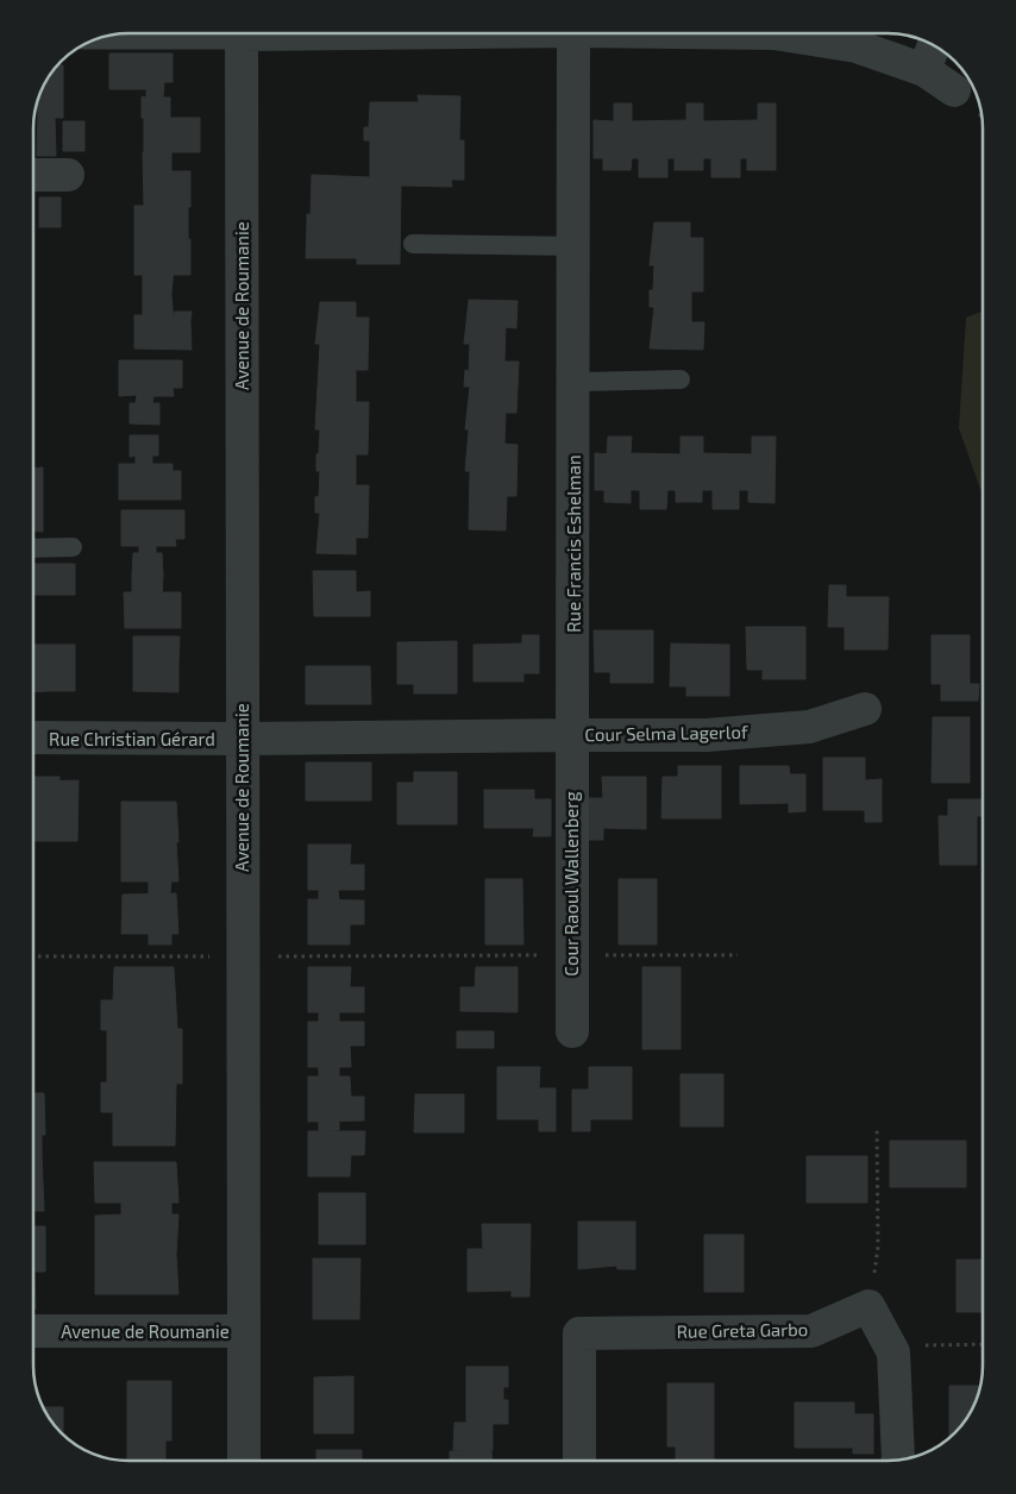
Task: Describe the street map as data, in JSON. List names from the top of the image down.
{
  "streets": {
    "street": [
      "Avenue de Roumanie",
      "Rue Francis Eshelman",
      "Cour Selma Lagerlof",
      "Rue Christian Gérard",
      "Cour Raoul Wallenberg",
      "Rue Greta Garbo"
    ]
  },
  "crossings": [
    ["Avenue de Roumanie", "Rue Christian Gérard"],
    ["Rue Francis Eshelman", "Cour Selma Lagerlof"],
    ["Rue Francis Eshelman", "Cour Raoul Wallenberg"],
    ["Cour Selma Lagerlof", "Cour Raoul Wallenberg"]
  ]
}
